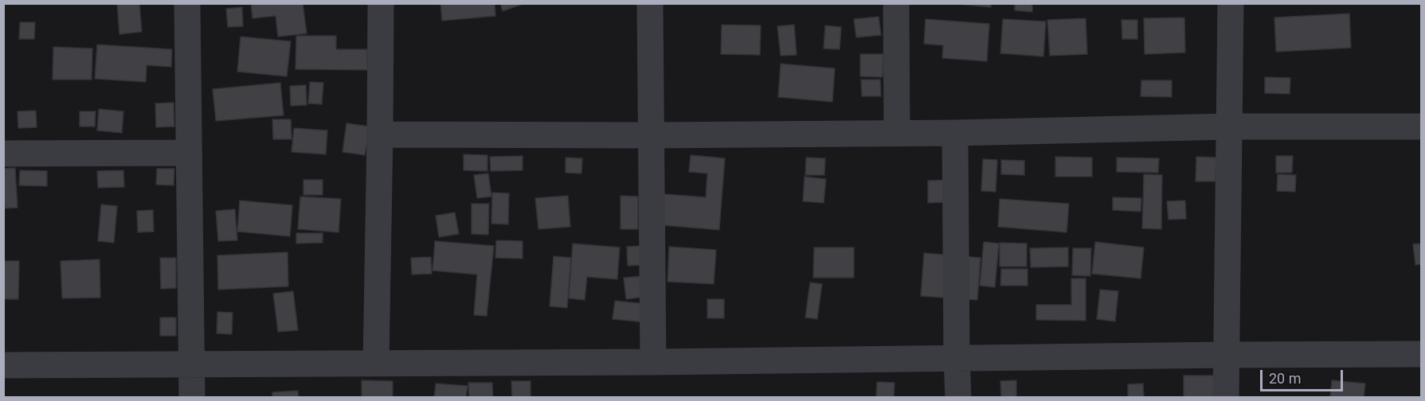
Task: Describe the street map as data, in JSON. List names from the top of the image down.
{
  "scale_bar": "20 m"
}
